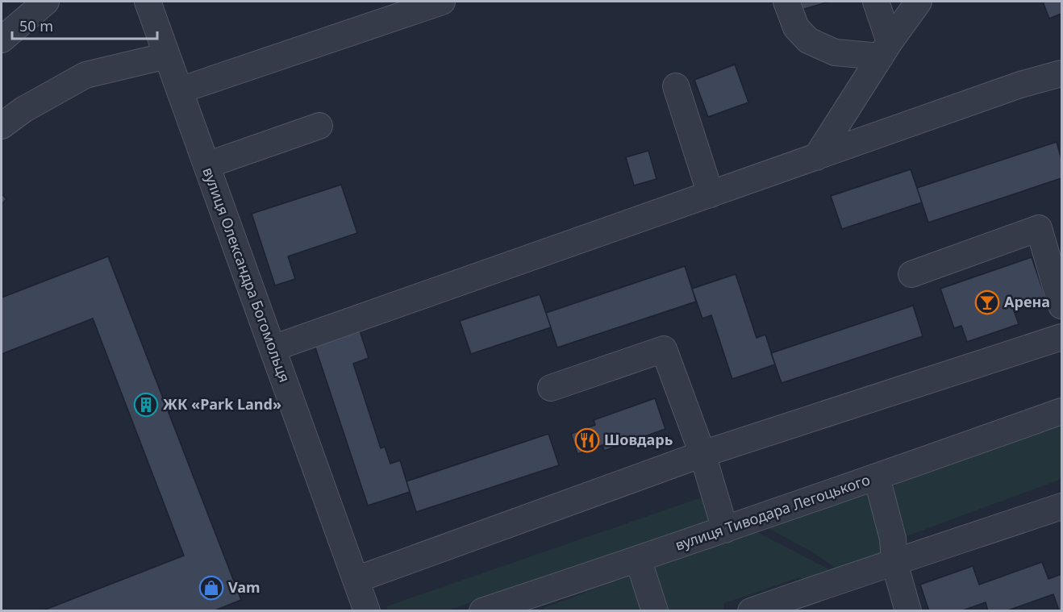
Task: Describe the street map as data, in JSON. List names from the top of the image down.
{
  "streets": {
    "street": ["вулиця Олександра Богомольця", "вулиця Тиводара Легоцького"]
  },
  "places": {
    "bar": ["Арена"],
    "building": ["ЖК «Park Land»"],
    "restaurant": ["Шовдарь"],
    "shop": ["Vam"]
  },
  "scale_bar": "50 m"
}
